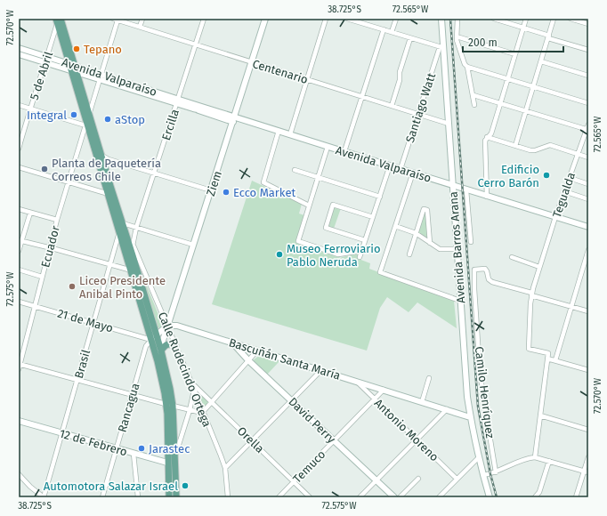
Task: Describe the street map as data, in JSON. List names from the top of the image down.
{
  "streets": {
    "street": [
      "Centenario",
      "5 de Abril",
      "Avenida Valparaíso",
      "Santiago Watt",
      "Ercilla",
      "Ziem",
      "Tegualda",
      "Ecuador",
      "Avenida Barros Arana",
      "21 de Mayo",
      "Bascuñán Santa María",
      "Brasil",
      "Calle Rudecindo Ortega",
      "Camilo Henríquez",
      "Rancagua",
      "David Perry",
      "Antonio Moreno",
      "Orella",
      "12 de Febrero",
      "Temuco"
    ]
  },
  "crossings": [
    ["Centenario", "Santiago Watt"],
    ["Centenario", "Ercilla"],
    ["Centenario", "Ziem"],
    ["Centenario", "Avenida Barros Arana"],
    ["5 de Abril", "Avenida Valparaíso"],
    ["Avenida Valparaíso", "Santiago Watt"],
    ["Avenida Valparaíso", "Ercilla"],
    ["Avenida Valparaíso", "Ziem"],
    ["Avenida Valparaíso", "Tegualda"],
    ["Avenida Valparaíso", "Avenida Barros Arana"],
    ["Santiago Watt", "Avenida Barros Arana"],
    ["Ercilla", "Calle Rudecindo Ortega"],
    ["Ziem", "Bascuñán Santa María"],
    ["Ziem", "Calle Rudecindo Ortega"],
    ["Tegualda", "Camilo Henríquez"],
    ["Ecuador", "21 de Mayo"],
    ["Avenida Barros Arana", "Bascuñán Santa María"],
    ["21 de Mayo", "Brasil"],
    ["21 de Mayo", "Rancagua"],
    ["Bascuñán Santa María", "Calle Rudecindo Ortega"],
    ["Bascuñán Santa María", "David Perry"],
    ["Bascuñán Santa María", "Antonio Moreno"],
    ["Bascuñán Santa María", "Temuco"],
    ["Brasil", "12 de Febrero"],
    ["Calle Rudecindo Ortega", "Orella"],
    ["Rancagua", "12 de Febrero"],
    ["David Perry", "Temuco"],
    ["Antonio Moreno", "Temuco"],
    ["Orella", "Temuco"]
  ],
  "places": [
    "Tepano",
    "Integral",
    "aStop",
    "Planta de Paquetería Correos Chile",
    "Edificio Cerro Barón",
    "Ecco Market",
    "Museo Ferroviario Pablo Neruda",
    "Liceo Presidente Anibal Pinto",
    "Jarastec",
    "Automotora Salazar Israel"
  ],
  "scale_bar": "200 m",
  "coordinates": [
    "38.725°S",
    "72.565°W",
    "72.570°W",
    "72.575°W"
  ]
}
